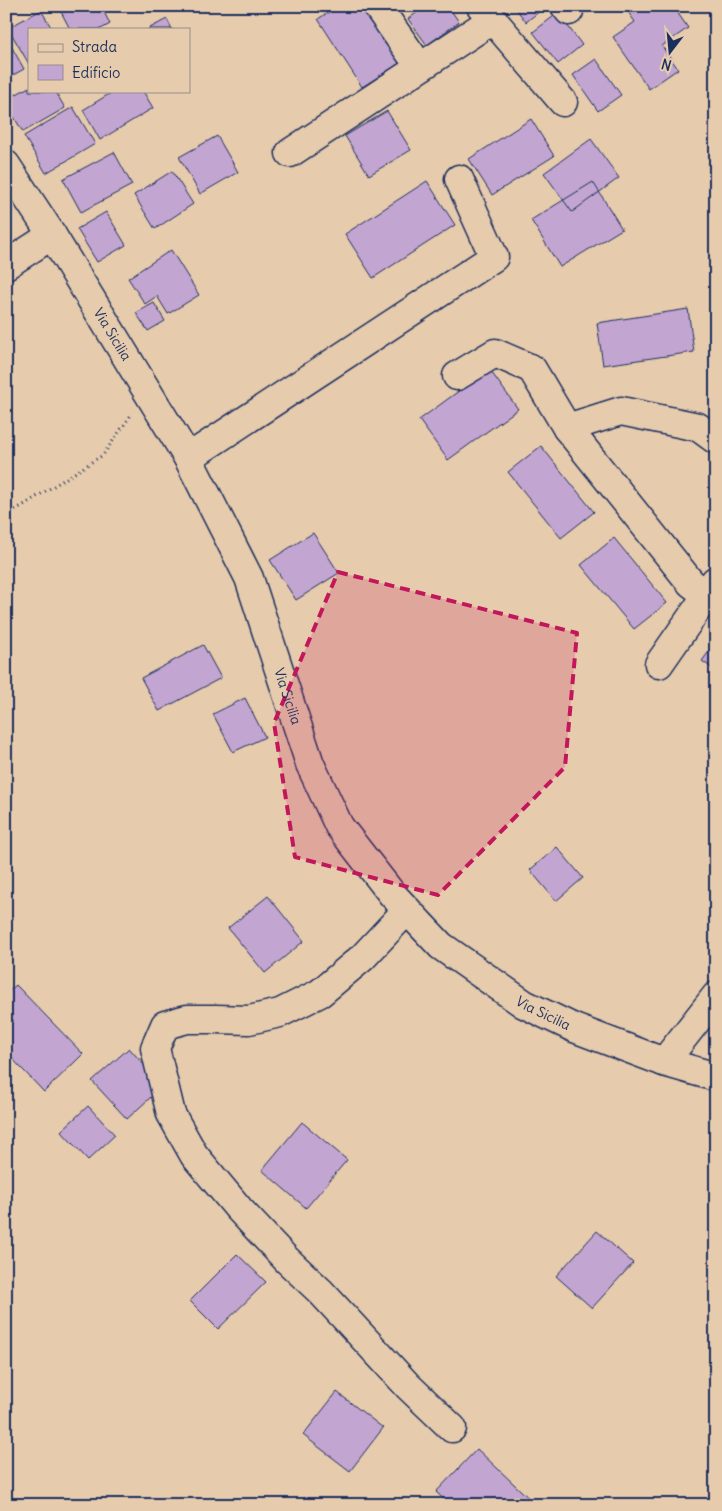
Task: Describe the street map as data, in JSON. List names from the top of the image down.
{
  "streets": {
    "street": ["Via Sicilia"]
  },
  "legend": ["Strada", "Edificio"],
  "north": "bottom"
}
